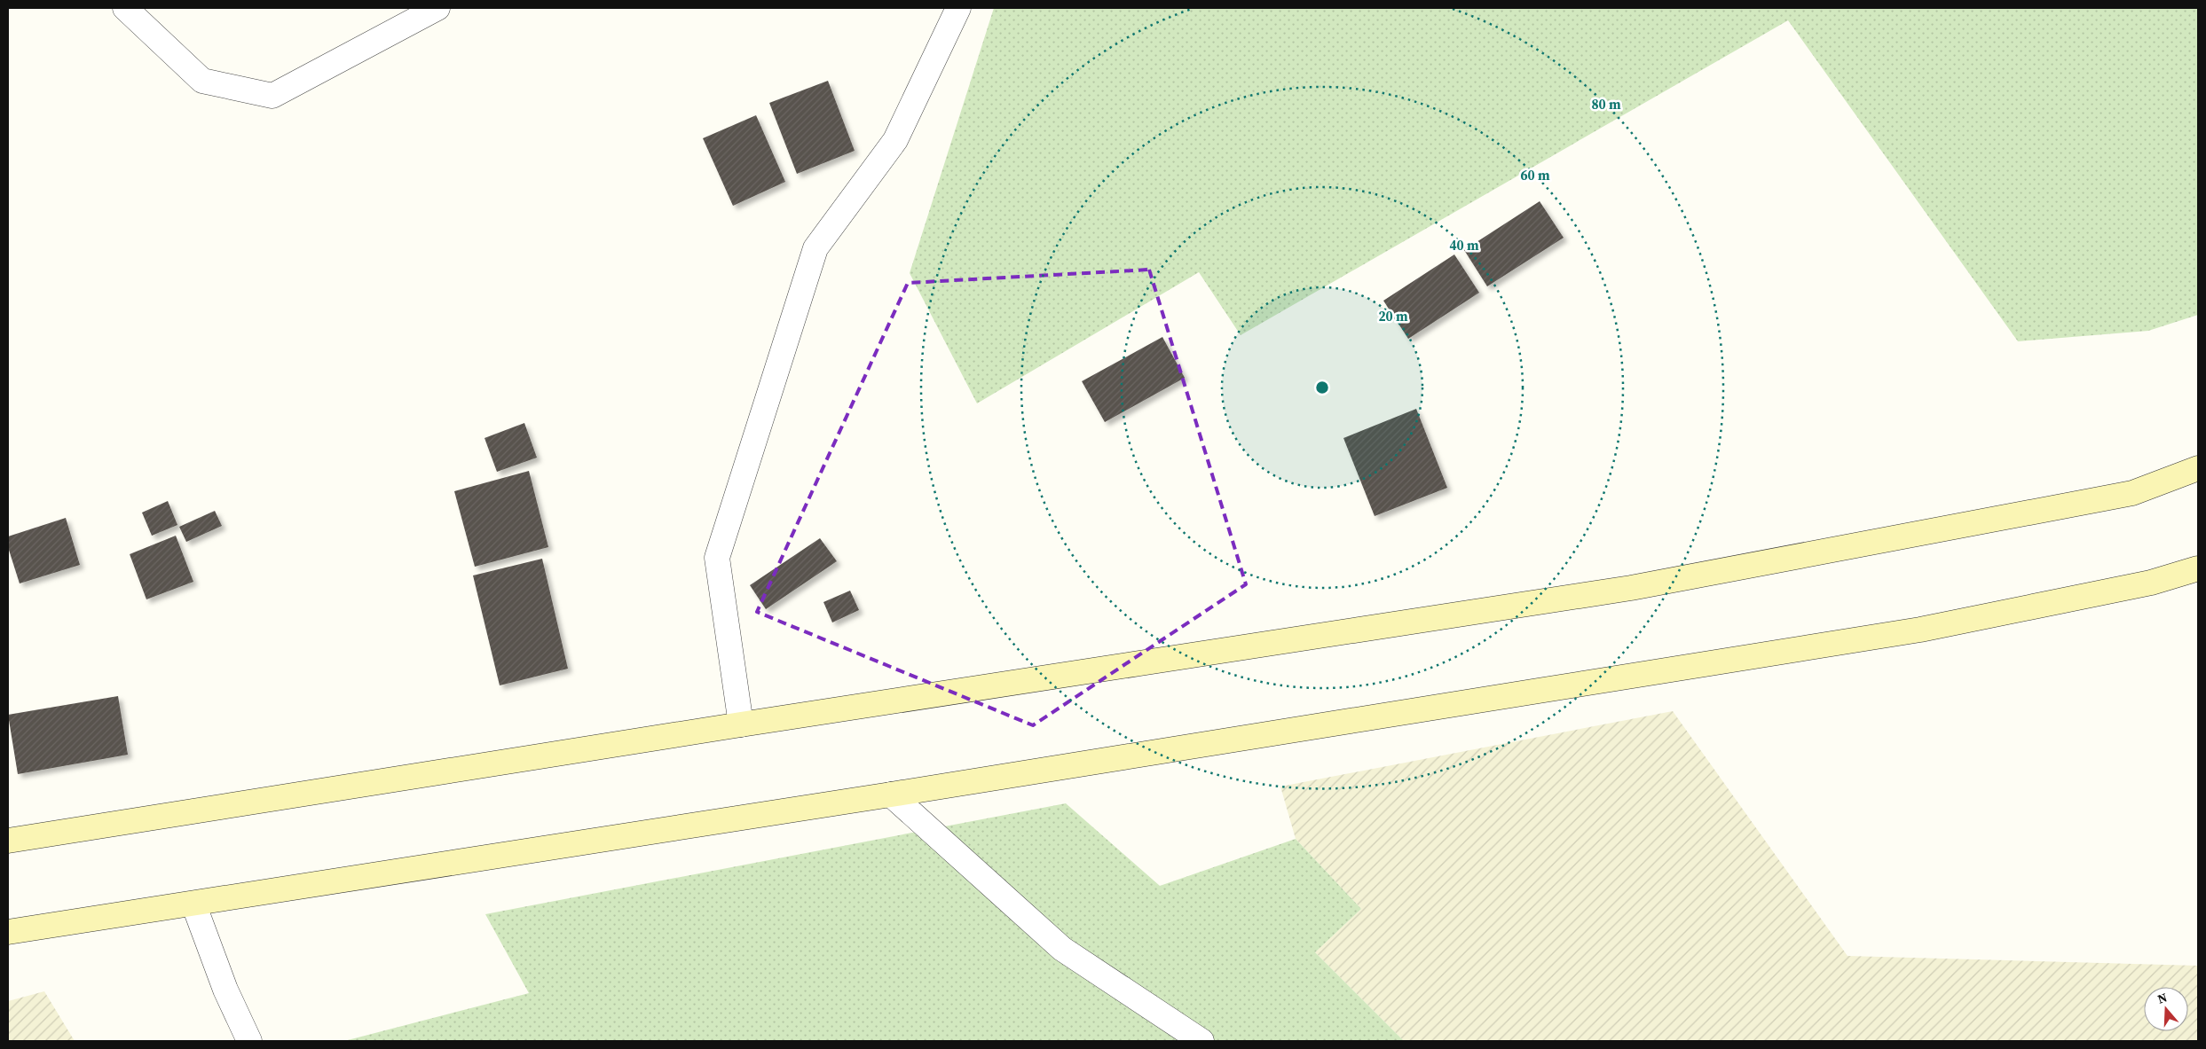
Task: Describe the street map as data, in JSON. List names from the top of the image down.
{
  "north": "top",
  "rings": [
    "80 m",
    "60 m",
    "40 m",
    "20 m"
  ]
}
